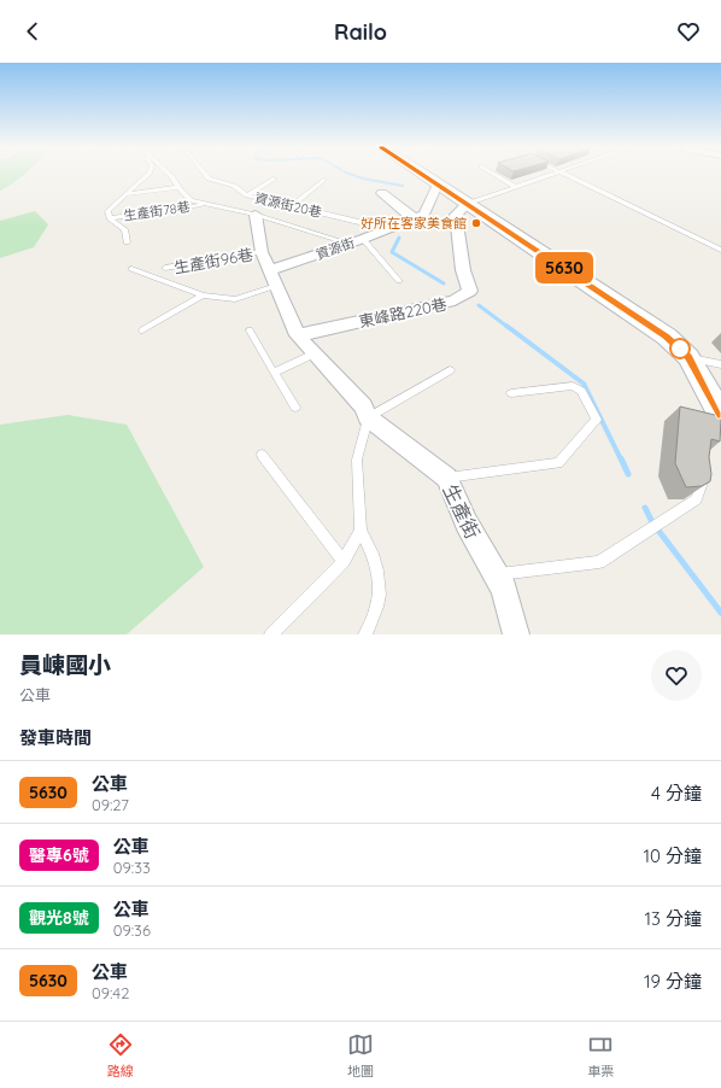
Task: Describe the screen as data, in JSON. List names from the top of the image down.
{
  "streets": {
    "street": ["資源街", "東峰路220巷", "生產街"],
    "lane": ["資源街20巷", "生產街78巷", "生產街96巷"]
  },
  "crossings": [
    ["資源街20巷", "資源街"],
    ["生產街78巷", "資源街"],
    ["生產街78巷", "生產街"],
    ["資源街", "生產街"],
    ["生產街96巷", "生產街"],
    ["東峰路220巷", "生產街"]
  ],
  "places": ["好所在客家美食館"],
  "lines": ["bus line 5630"],
  "page": {
    "header": "Railo",
    "on_map": "5630",
    "heading": [
      ["員崠國小", "公車"],
      "發車時間"
    ],
    "list": [
      {
        "mark": "5630",
        "name": "公車",
        "note": "09:27",
        "value": "4 分鐘"
      },
      {
        "mark": "醫專6號",
        "name": "公車",
        "note": "09:33",
        "value": "10 分鐘"
      },
      {
        "mark": "觀光8號",
        "name": "公車",
        "note": "09:36",
        "value": "13 分鐘"
      },
      {
        "mark": "5630",
        "name": "公車",
        "note": "09:42",
        "value": "19 分鐘"
      }
    ],
    "tabs": ["路線", "地圖", "車票"]
  }
}
